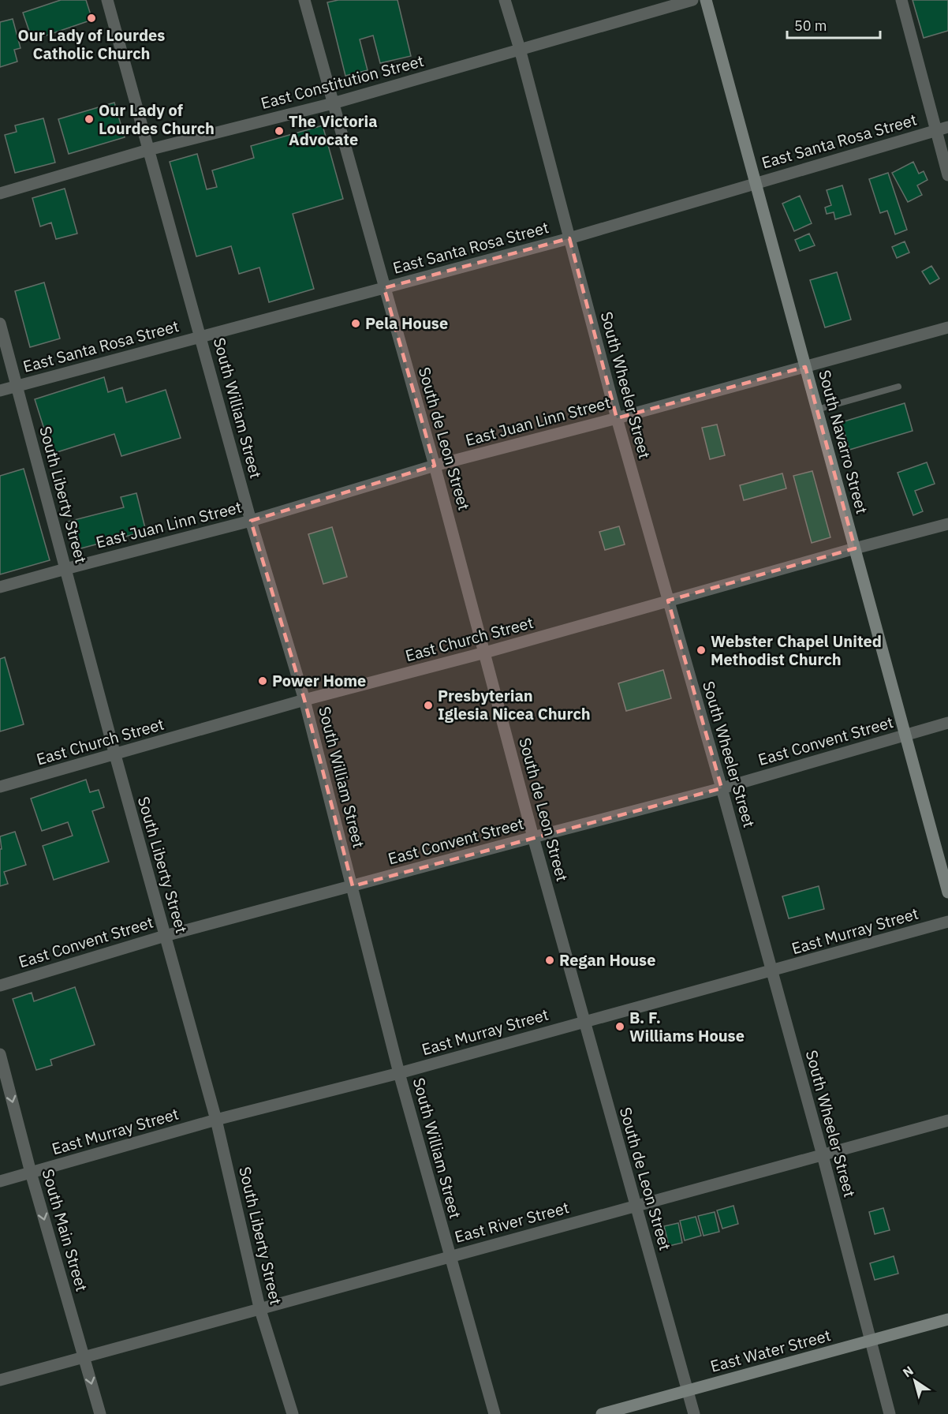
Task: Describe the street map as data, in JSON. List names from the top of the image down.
{
  "streets": {
    "street": [
      "East Constitution Street",
      "East Santa Rosa Street",
      "South Wheeler Street",
      "South William Street",
      "East Juan Linn Street",
      "South de Leon Street",
      "South Navarro Street",
      "South Liberty Street",
      "East Church Street",
      "East Convent Street",
      "East Murray Street",
      "East River Street",
      "South Main Street",
      "East Water Street"
    ]
  },
  "crossings": [
    ["East Constitution Street", "South Wheeler Street"],
    ["East Constitution Street", "South William Street"],
    ["East Constitution Street", "South de Leon Street"],
    ["East Santa Rosa Street", "South Wheeler Street"],
    ["East Santa Rosa Street", "South William Street"],
    ["East Santa Rosa Street", "South de Leon Street"],
    ["East Santa Rosa Street", "South Navarro Street"],
    ["East Santa Rosa Street", "South Liberty Street"],
    ["South Wheeler Street", "East Juan Linn Street"],
    ["South Wheeler Street", "East Church Street"],
    ["South Wheeler Street", "East Convent Street"],
    ["South Wheeler Street", "East Murray Street"],
    ["South Wheeler Street", "East River Street"],
    ["South Wheeler Street", "East Water Street"],
    ["South William Street", "East Juan Linn Street"],
    ["South William Street", "East Church Street"],
    ["South William Street", "East Convent Street"],
    ["South William Street", "East Murray Street"],
    ["South William Street", "East River Street"],
    ["East Juan Linn Street", "South de Leon Street"],
    ["East Juan Linn Street", "South Navarro Street"],
    ["East Juan Linn Street", "South Liberty Street"],
    ["South de Leon Street", "East Church Street"],
    ["South de Leon Street", "East Convent Street"],
    ["South de Leon Street", "East Murray Street"],
    ["South de Leon Street", "East River Street"],
    ["South de Leon Street", "East Water Street"],
    ["South Navarro Street", "East Church Street"],
    ["South Navarro Street", "East Convent Street"],
    ["South Liberty Street", "East Church Street"],
    ["South Liberty Street", "East Convent Street"],
    ["South Liberty Street", "East Murray Street"],
    ["South Liberty Street", "East River Street"],
    ["East Murray Street", "South Main Street"],
    ["East River Street", "South Main Street"]
  ],
  "one_way": ["South Main Street"],
  "places": [
    "Our Lady of Lourdes Catholic Church",
    "Our Lady of Lourdes Church",
    "The Victoria Advocate",
    "Pela House",
    "Webster Chapel United Methodist Church",
    "Power Home",
    "Presbyterian Iglesia Nicea Church",
    "Regan House",
    "B. F. Williams House"
  ],
  "scale_bar": "50 m",
  "north": "top left"
}
